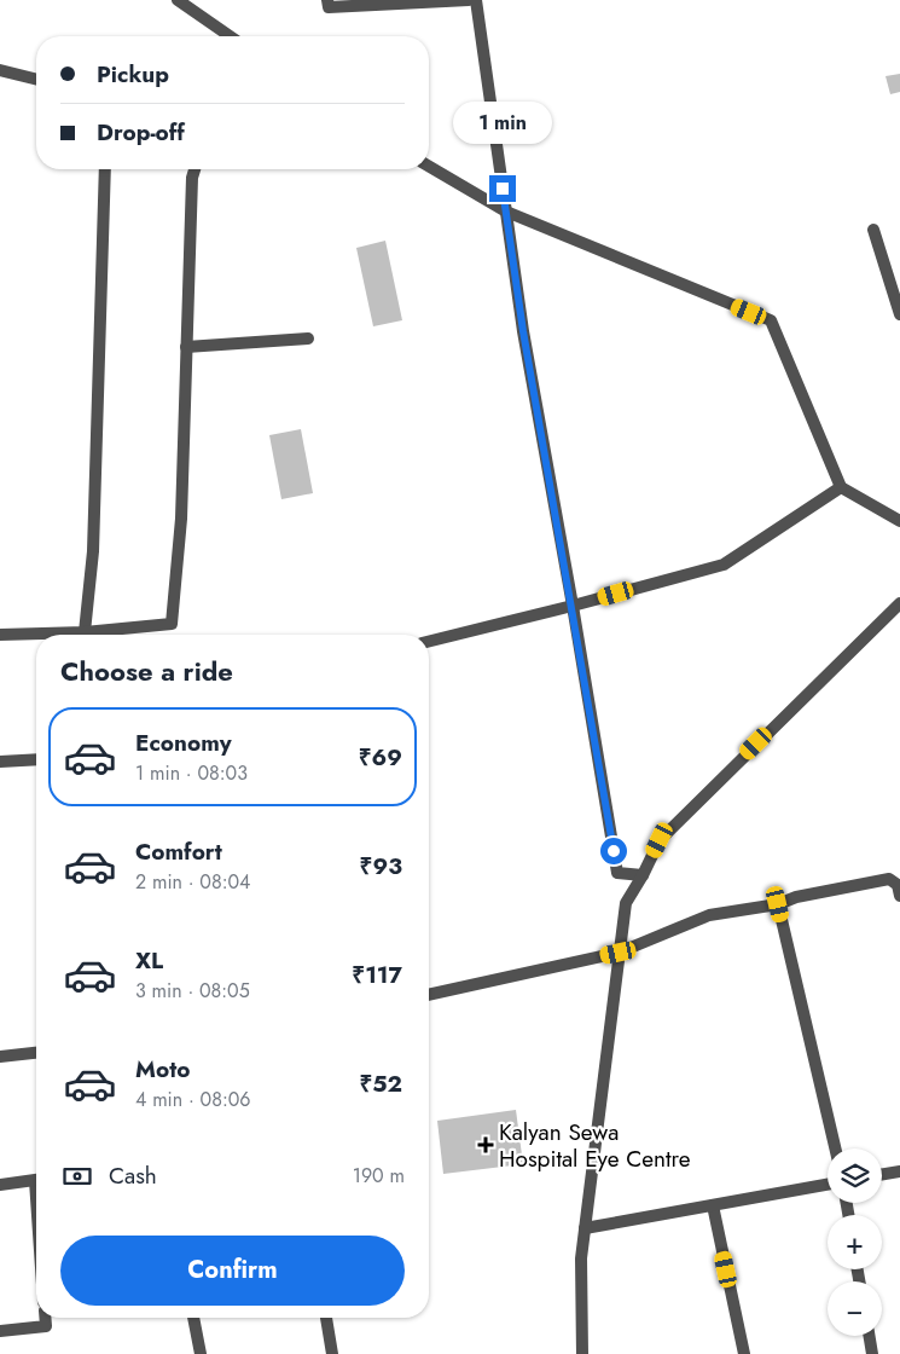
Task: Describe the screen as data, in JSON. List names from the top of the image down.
{
  "places": {
    "health": ["Kalyan Sewa Hospital Eye Centre"]
  },
  "page": {
    "banner": ["Pickup", "Drop-off"],
    "bubble": "1 min",
    "heading": "Choose a ride",
    "list": [
      {
        "name": "Economy",
        "note": "1 min · 08:03",
        "value": "₹69"
      },
      {
        "name": "Comfort",
        "note": "2 min · 08:04",
        "value": "₹93"
      },
      {
        "name": "XL",
        "note": "3 min · 08:05",
        "value": "₹117"
      },
      {
        "name": "Moto",
        "note": "4 min · 08:06",
        "value": "₹52"
      }
    ],
    "pay": ["Cash", "190 m"],
    "map_buttons": ["+", "−"],
    "buttons": "Confirm"
  }
}
